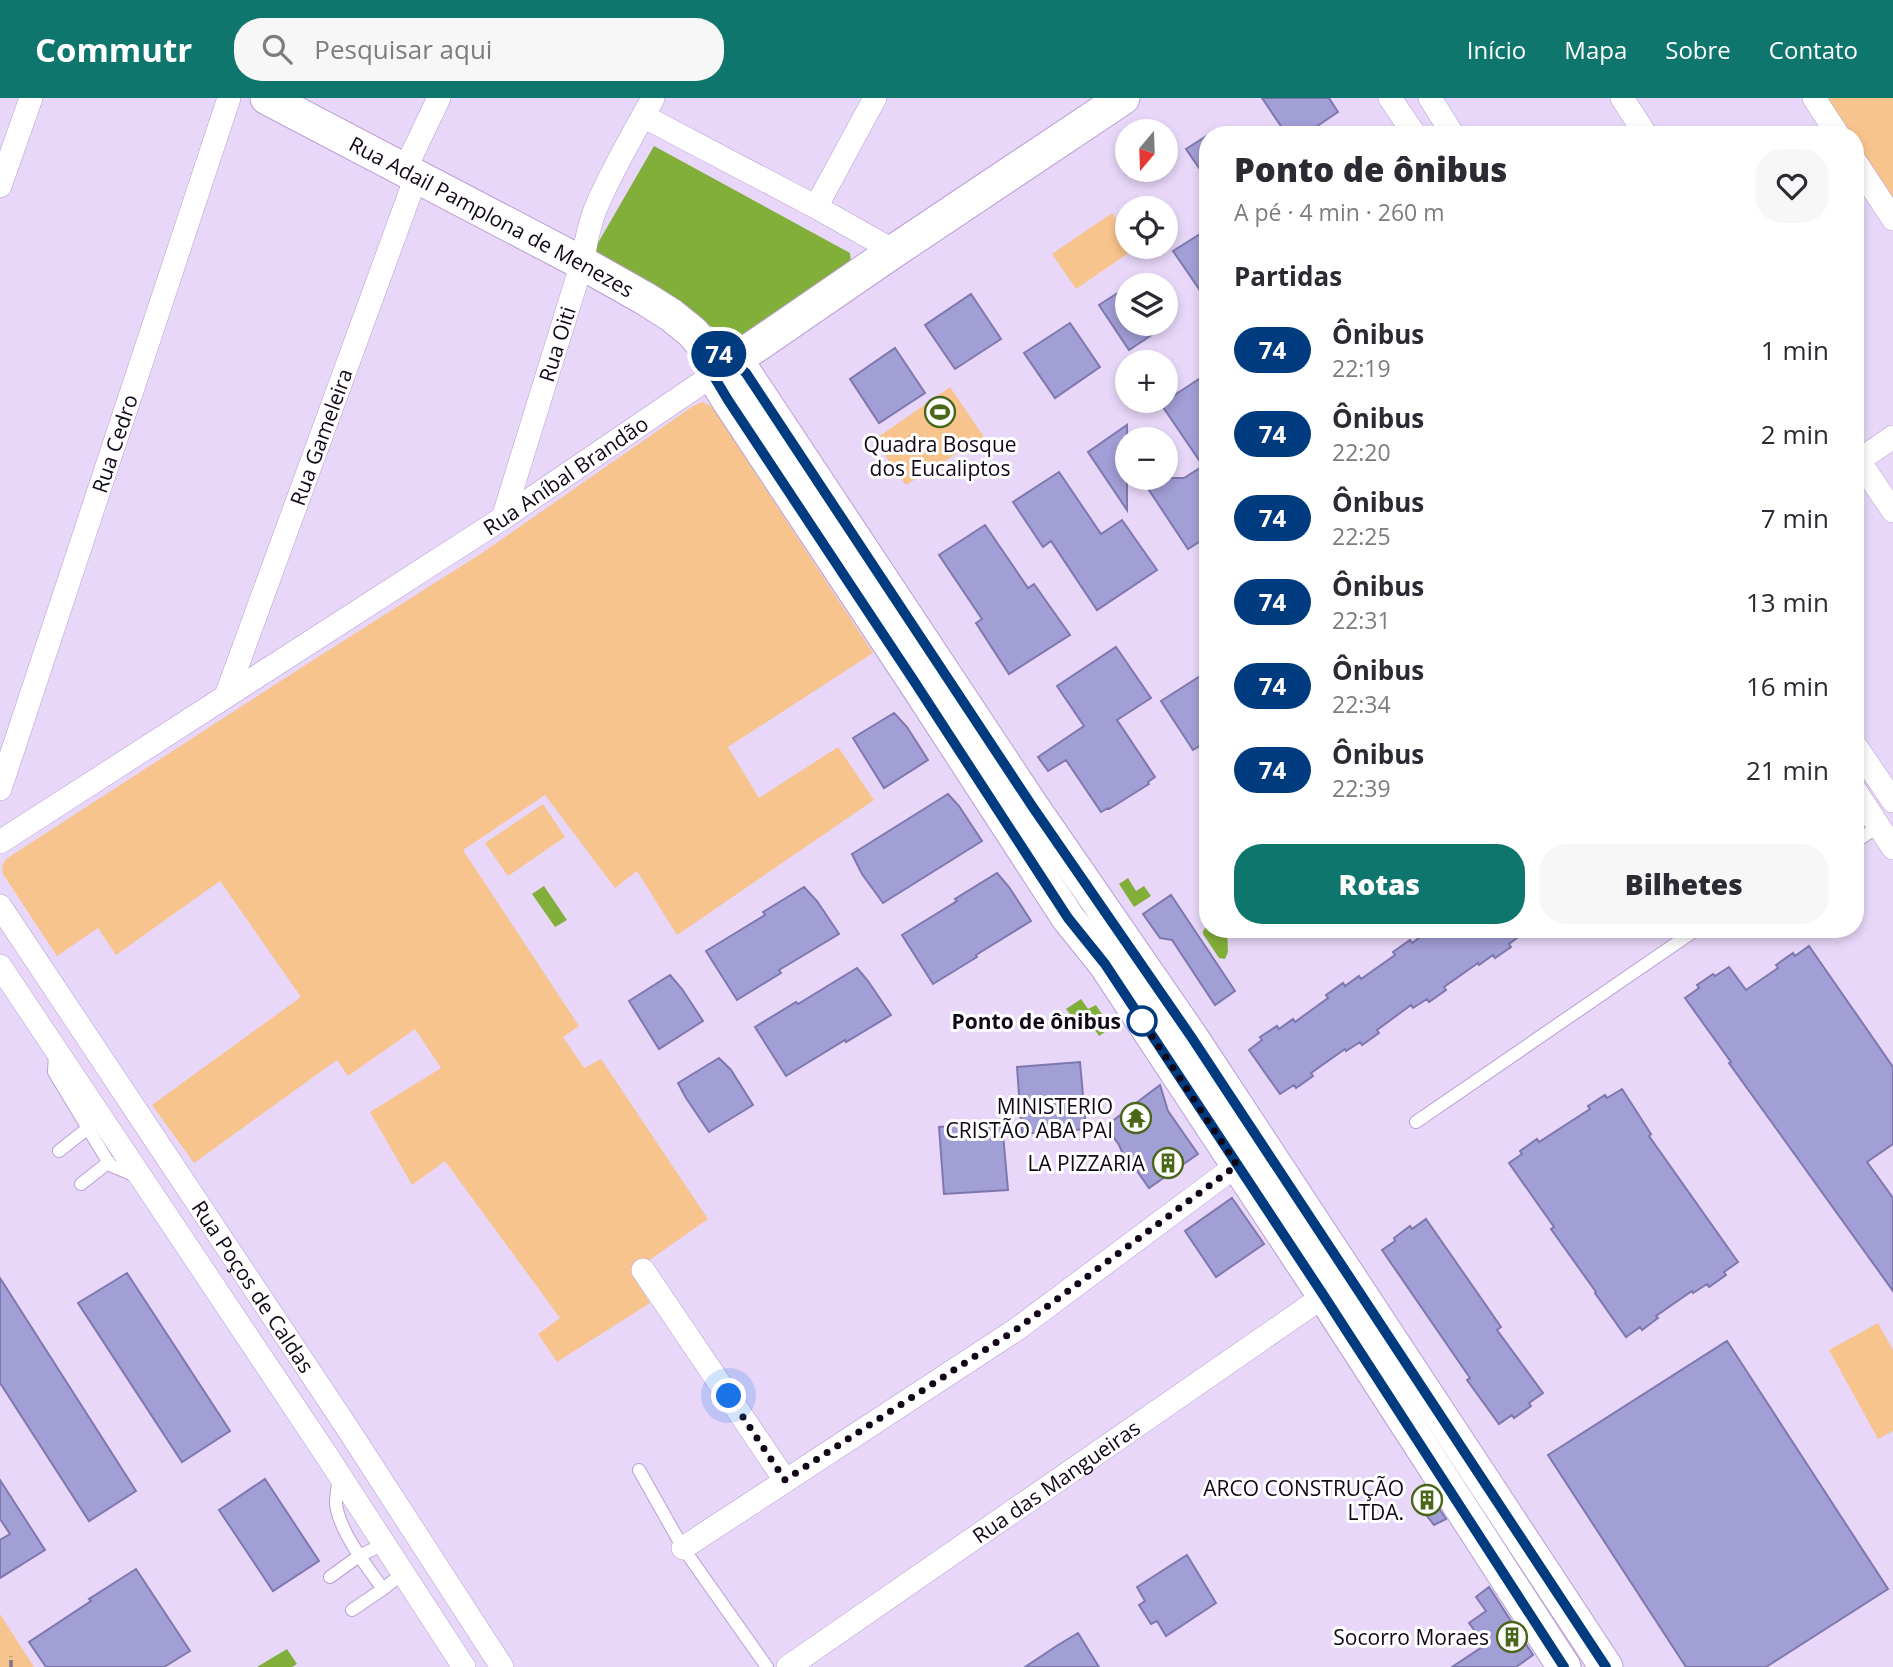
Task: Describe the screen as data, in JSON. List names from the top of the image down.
{
  "streets": {
    "main road": ["Rua Adail Pamplona de Menezes", "Rua Aníbal Brandão"],
    "street": [
      "Rua Oiti",
      "Rua Gameleira",
      "Rua Cedro",
      "Rua Poços de Caldas",
      "Rua das Mangueiras"
    ]
  },
  "crossings": [
    ["Rua Adail Pamplona de Menezes", "Rua Oiti"],
    ["Rua Adail Pamplona de Menezes", "Rua Gameleira"],
    ["Rua Adail Pamplona de Menezes", "Rua Aníbal Brandão"],
    ["Rua Adail Pamplona de Menezes", "Rua das Mangueiras"],
    ["Rua Oiti", "Rua Aníbal Brandão"],
    ["Rua Gameleira", "Rua Aníbal Brandão"]
  ],
  "places": {
    "sports": ["Quadra Bosque dos Eucaliptos"],
    "other": ["Ponto de ônibus"],
    "temple": ["MINISTERIO CRISTÃO ABA PAI"],
    "building": ["LA PIZZARIA", "ARCO CONSTRUÇÃO LTDA.", "Socorro Moraes"]
  },
  "lines": ["bus line 74"],
  "north": "bottom",
  "page": {
    "header": "Commutr",
    "search": "Pesquisar aqui",
    "nav": [
      "Início",
      "Mapa",
      "Sobre",
      "Contato"
    ],
    "on_map": "74",
    "map_buttons": ["+", "−"],
    "heading": [
      ["Ponto de ônibus", "A pé · 4 min · 260 m"],
      "Partidas"
    ],
    "list": [
      {
        "mark": "74",
        "name": "Ônibus",
        "note": "22:19",
        "value": "1 min"
      },
      {
        "mark": "74",
        "name": "Ônibus",
        "note": "22:20",
        "value": "2 min"
      },
      {
        "mark": "74",
        "name": "Ônibus",
        "note": "22:25",
        "value": "7 min"
      },
      {
        "mark": "74",
        "name": "Ônibus",
        "note": "22:31",
        "value": "13 min"
      },
      {
        "mark": "74",
        "name": "Ônibus",
        "note": "22:34",
        "value": "16 min"
      },
      {
        "mark": "74",
        "name": "Ônibus",
        "note": "22:39",
        "value": "21 min"
      }
    ],
    "buttons": ["Rotas", "Bilhetes"]
  }
}
